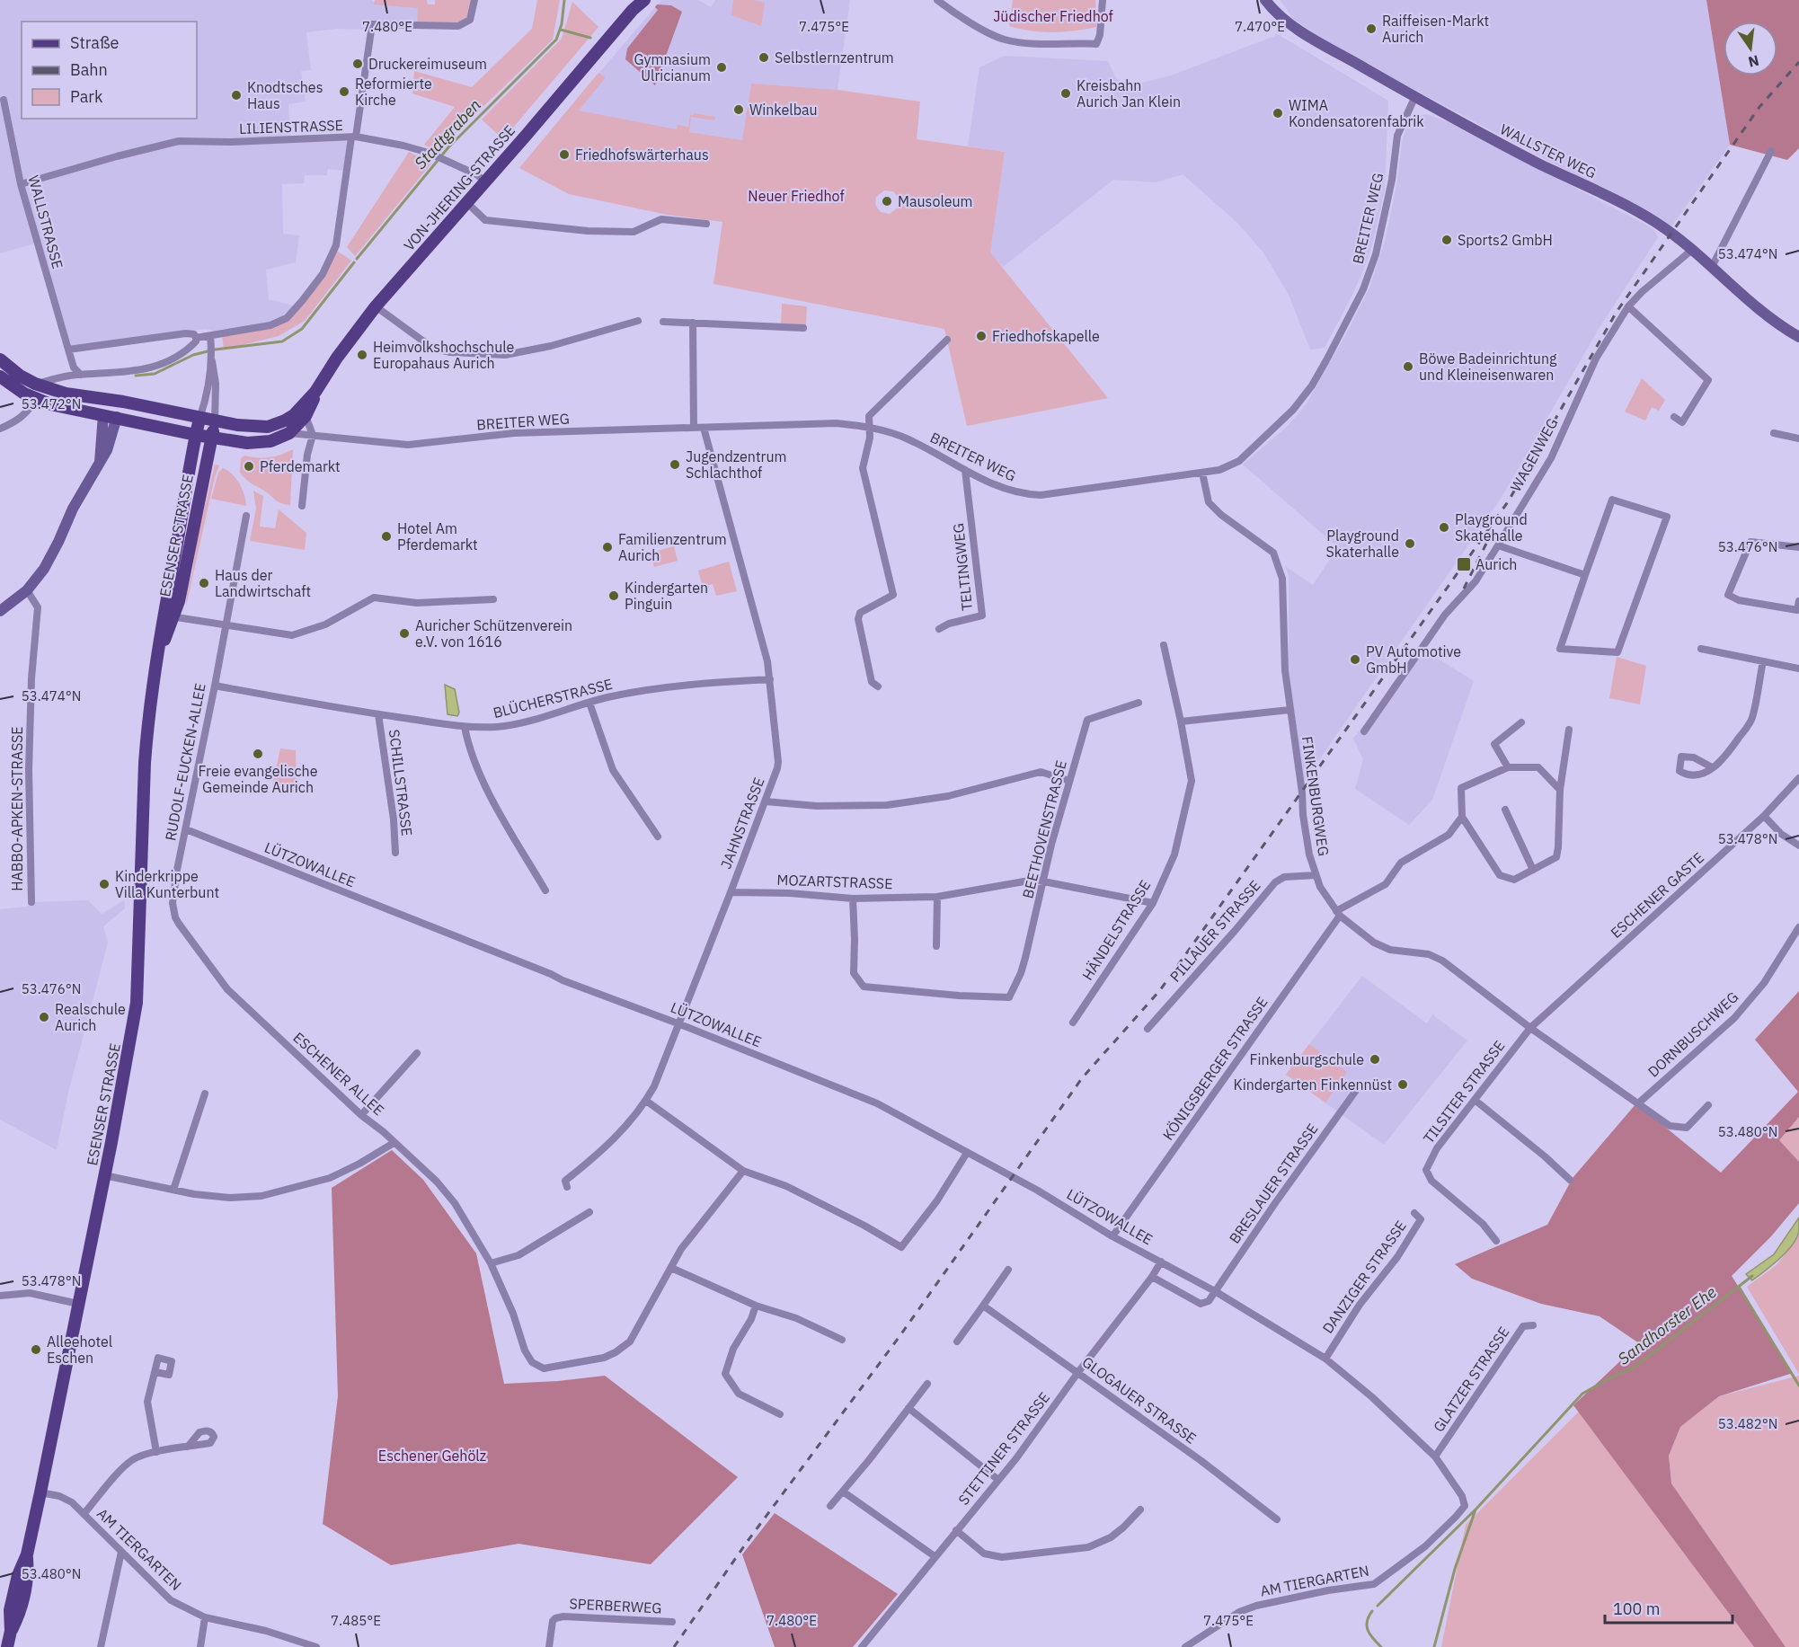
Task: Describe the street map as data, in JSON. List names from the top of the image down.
{
  "streets": {
    "main road": ["VON-JHERING-STRASSE", "ESENSER STRASSE"],
    "street": [
      "LILIENSTRASSE",
      "WALLSTER WEG",
      "BREITER WEG",
      "WALLSTRASSE",
      "WAGENWEG",
      "TELTINGWEG",
      "BLÜCHERSTRASSE",
      "RUDOLF-EUCKEN-ALLEE",
      "SCHILLSTRASSE",
      "FINKENBURGWEG",
      "HABBO-APKEN-STRASSE",
      "JAHNSTRASSE",
      "BEETHOVENSTRASSE",
      "LÜTZOWALLEE",
      "MOZARTSTRASSE",
      "ESCHENER GASTE",
      "HÄNDELSTRASSE",
      "PILLAUER STRASSE",
      "DORNBUSCHWEG",
      "KÖNIGSBERGER STRASSE",
      "ESCHENER ALLEE",
      "TILSITER STRASSE",
      "BRESLAUER STRASSE",
      "DANZIGER STRASSE",
      "GLATZER STRASSE",
      "GLOGAUER STRASSE",
      "STETTINER STRASSE",
      "AM TIERGARTEN",
      "SPERBERWEG"
    ]
  },
  "crossings": [
    ["LILIENSTRASSE", "VON-JHERING-STRASSE"],
    ["LILIENSTRASSE", "WALLSTRASSE"],
    ["WALLSTER WEG", "BREITER WEG"],
    ["WALLSTER WEG", "WAGENWEG"],
    ["VON-JHERING-STRASSE", "BREITER WEG"],
    ["VON-JHERING-STRASSE", "ESENSER STRASSE"],
    ["BREITER WEG", "TELTINGWEG"],
    ["BREITER WEG", "FINKENBURGWEG"],
    ["BREITER WEG", "JAHNSTRASSE"],
    ["ESENSER STRASSE", "AM TIERGARTEN"],
    ["BLÜCHERSTRASSE", "RUDOLF-EUCKEN-ALLEE"],
    ["BLÜCHERSTRASSE", "SCHILLSTRASSE"],
    ["BLÜCHERSTRASSE", "JAHNSTRASSE"],
    ["RUDOLF-EUCKEN-ALLEE", "LÜTZOWALLEE"],
    ["RUDOLF-EUCKEN-ALLEE", "ESCHENER ALLEE"],
    ["FINKENBURGWEG", "ESCHENER GASTE"],
    ["FINKENBURGWEG", "PILLAUER STRASSE"],
    ["FINKENBURGWEG", "DORNBUSCHWEG"],
    ["FINKENBURGWEG", "KÖNIGSBERGER STRASSE"],
    ["FINKENBURGWEG", "TILSITER STRASSE"],
    ["JAHNSTRASSE", "LÜTZOWALLEE"],
    ["JAHNSTRASSE", "MOZARTSTRASSE"],
    ["BEETHOVENSTRASSE", "MOZARTSTRASSE"],
    ["LÜTZOWALLEE", "KÖNIGSBERGER STRASSE"],
    ["LÜTZOWALLEE", "BRESLAUER STRASSE"],
    ["LÜTZOWALLEE", "DANZIGER STRASSE"],
    ["LÜTZOWALLEE", "GLATZER STRASSE"],
    ["LÜTZOWALLEE", "STETTINER STRASSE"],
    ["LÜTZOWALLEE", "AM TIERGARTEN"],
    ["MOZARTSTRASSE", "HÄNDELSTRASSE"],
    ["ESCHENER GASTE", "TILSITER STRASSE"],
    ["GLOGAUER STRASSE", "STETTINER STRASSE"]
  ],
  "water": ["Stadtgraben", "Sandhorster Ehe"],
  "parks": ["Jüdischer Friedhof", "Neuer Friedhof", "Eschener Gehölz"],
  "places": {
    "other": [
      "Raiffeisen-Markt Aurich",
      "Selbstlernzentrum",
      "Druckereimuseum",
      "Gymnasium Ulricianum",
      "Reformierte Kirche",
      "Kreisbahn Aurich Jan Klein",
      "Knodtsches Haus",
      "Winkelbau",
      "WIMA Kondensatorenfabrik",
      "Friedhofswärterhaus",
      "Mausoleum",
      "Sports2 GmbH",
      "Friedhofskapelle",
      "Heimvolkshochschule Europahaus Aurich",
      "Böwe Badeinrichtung und Kleineisenwaren",
      "Jugendzentrum Schlachthof",
      "Pferdemarkt",
      "Playground Skatehalle",
      "Hotel Am Pferdemarkt",
      "Playground Skaterhalle",
      "Familienzentrum Aurich",
      "Haus der Landwirtschaft",
      "Kindergarten Pinguin",
      "Auricher Schützenverein e.V. von 1616",
      "PV Automotive GmbH",
      "Freie evangelische Gemeinde Aurich",
      "Kinderkrippe Villa Kunterbunt",
      "Realschule Aurich",
      "Finkenburgschule",
      "Kindergarten Finkennüst",
      "Alleehotel Eschen"
    ],
    "transit": ["Aurich"]
  },
  "legend": ["Straße", "Bahn", "Park"],
  "scale_bar": "100 m",
  "north": "bottom",
  "coordinates": [
    "7.480°E",
    "7.475°E",
    "7.470°E",
    "53.474°N",
    "53.472°N",
    "53.476°N",
    "53.478°N",
    "53.480°N",
    "53.482°N",
    "7.485°E"
  ]
}
